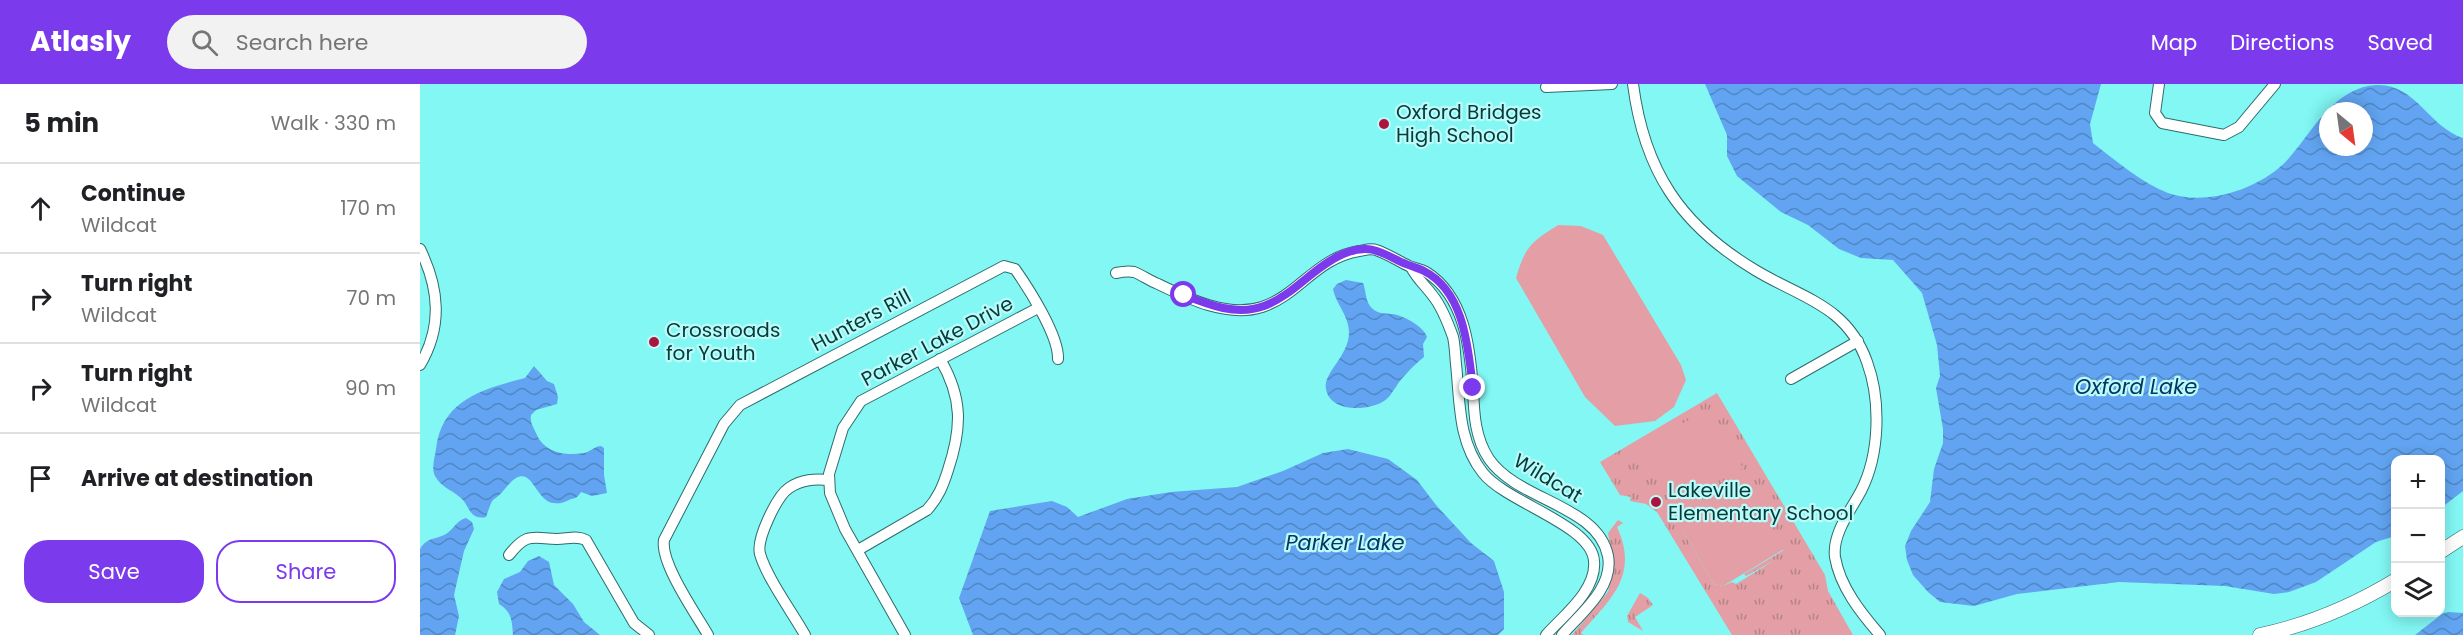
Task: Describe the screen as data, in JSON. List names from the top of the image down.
{
  "streets": {
    "street": ["Hunters Rill", "Parker Lake Drive", "Wildcat"]
  },
  "crossings": [
    ["Hunters Rill", "Parker Lake Drive"]
  ],
  "water": ["Oxford Lake", "Parker Lake"],
  "places": ["Oxford Bridges High School", "Crossroads for Youth", "Lakeville Elementary School"],
  "north": "bottom right",
  "page": {
    "header": "Atlasly",
    "search": "Search here",
    "nav": ["Map", "Directions", "Saved"],
    "heading": ["5 min", "Walk · 330 m"],
    "list": [
      ["Continue", "Wildcat", "170 m"],
      ["Turn right", "Wildcat", "70 m"],
      ["Turn right", "Wildcat", "90 m"],
      "Arrive at destination"
    ],
    "map_buttons": ["+", "−"],
    "buttons": ["Save", "Share"]
  }
}
